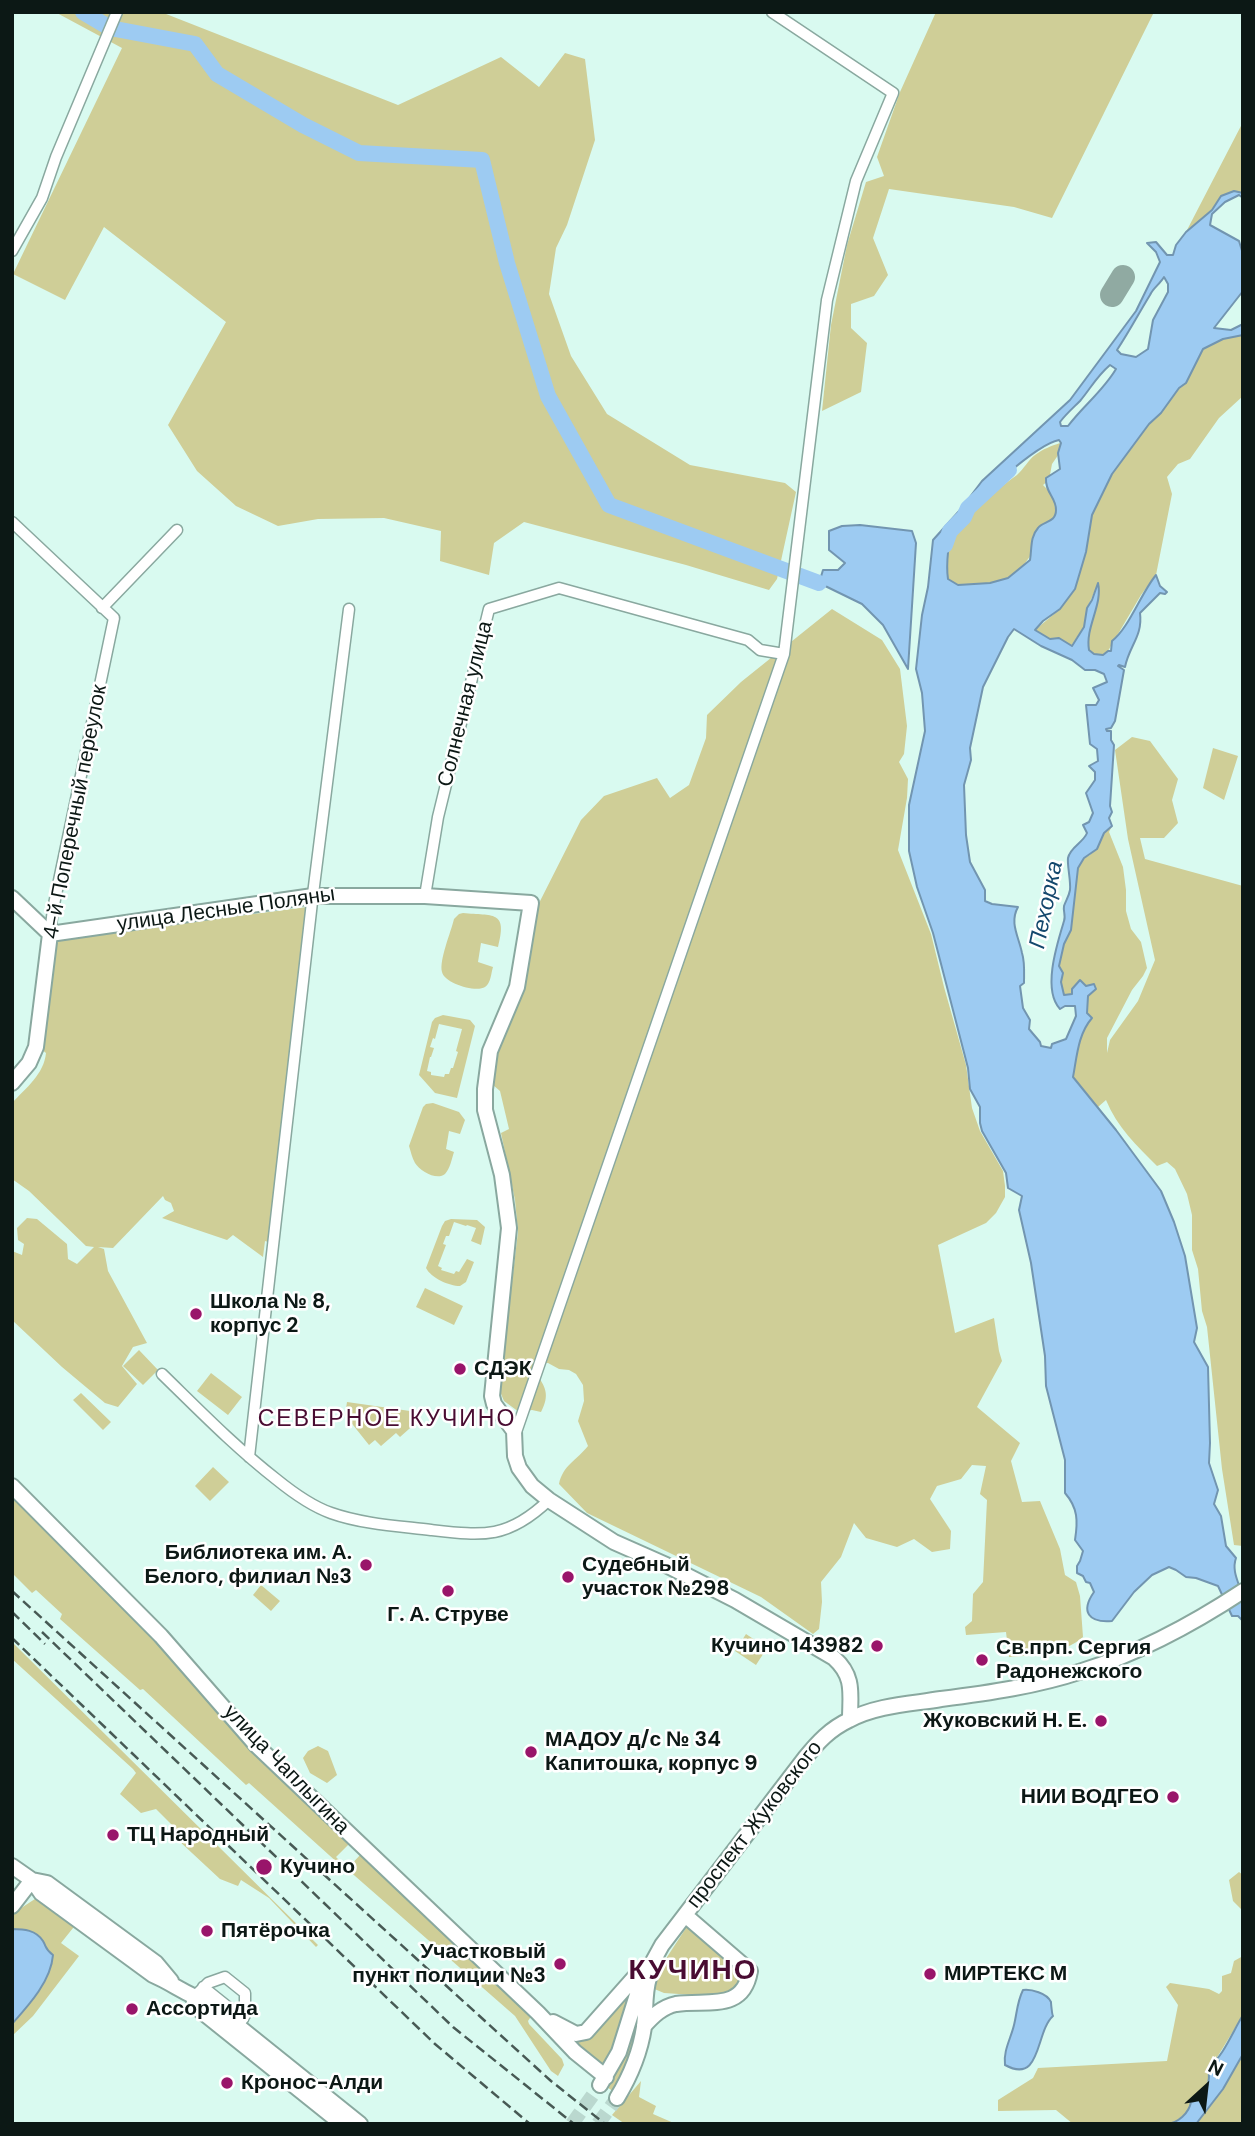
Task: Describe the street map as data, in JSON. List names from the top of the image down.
{
  "streets": {
    "street": [
      "Солнечная улица",
      "4-й Поперечный переулок",
      "улица Лесные Поляны",
      "улица Чаплыгина",
      "проспект Жуковского"
    ]
  },
  "crossings": [
    ["Солнечная улица", "улица Лесные Поляны"],
    ["4-й Поперечный переулок", "улица Лесные Поляны"],
    ["улица Лесные Поляны", "проспект Жуковского"],
    ["улица Чаплыгина", "проспект Жуковского"]
  ],
  "districts": ["СЕВЕРНОЕ КУЧИНО", "КУЧИНО"],
  "water": ["Пехорка"],
  "places": [
    "Школа № 8, корпус 2",
    "СДЭК",
    "Библиотека им. А. Белого, филиал №3",
    "Судебный участок №298",
    "Г. А. Струве",
    "Кучино 143982",
    "Св.прп. Сергия Радонежского",
    "Жуковский Н. Е.",
    "МАДОУ д/с № 34 Капитошка, корпус 9",
    "НИИ ВОДГЕО",
    "ТЦ Народный",
    "Кучино",
    "Пятёрочка",
    "Участковый пункт полиции №3",
    "МИРТЕКС М",
    "Ассортида",
    "Кронос-Алди"
  ],
  "north": "top right"
}
